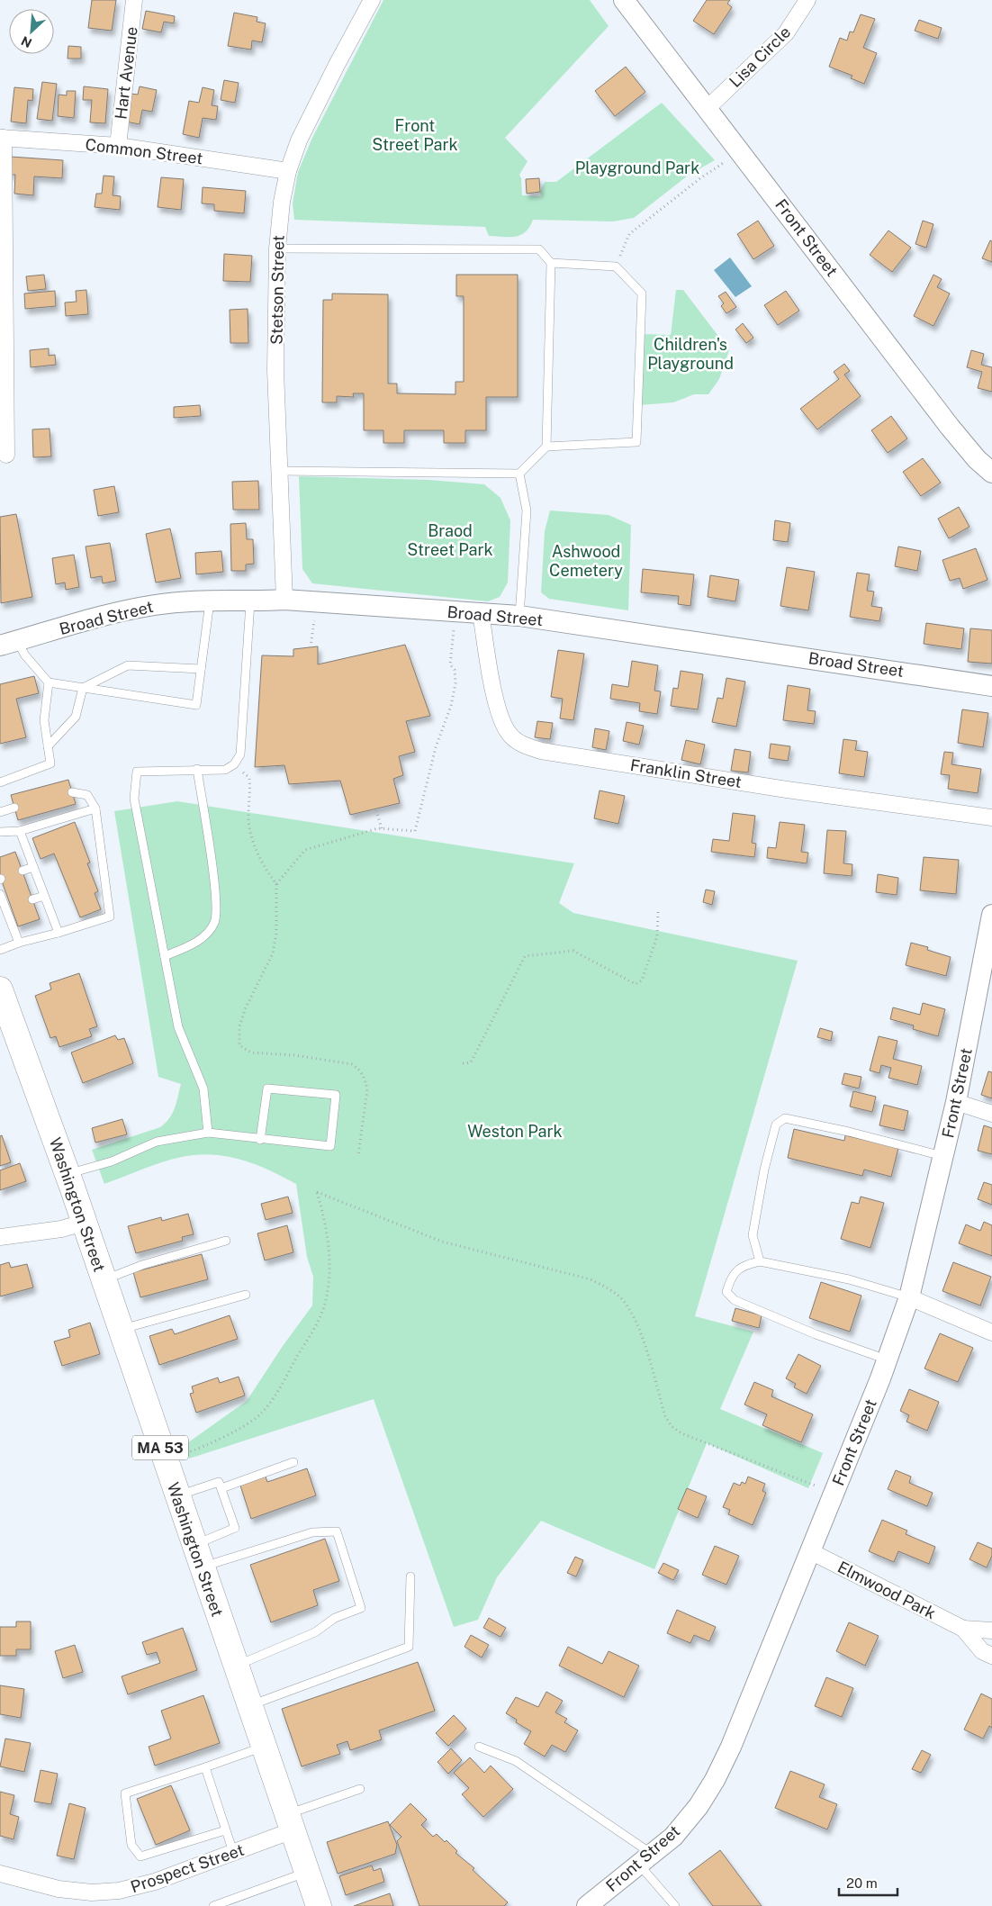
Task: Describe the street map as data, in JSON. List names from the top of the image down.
{
  "streets": {
    "main road": ["Washington Street", "MA 53"],
    "street": [
      "Lisa Circle",
      "Hart Avenue",
      "Common Street",
      "Front Street",
      "Stetson Street",
      "Broad Street",
      "Franklin Street",
      "Elmwood Park",
      "Prospect Street"
    ]
  },
  "crossings": [
    ["Lisa Circle", "Front Street"],
    ["Hart Avenue", "Common Street"],
    ["Common Street", "Stetson Street"],
    ["Front Street", "Elmwood Park"],
    ["Stetson Street", "Broad Street"],
    ["Broad Street", "Franklin Street"],
    ["Washington Street", "Prospect Street"]
  ],
  "parks": [
    "Front Street Park",
    "Playground Park",
    "Children's Playground",
    "Braod Street Park",
    "Ashwood Cemetery",
    "Weston Park"
  ],
  "scale_bar": "20 m",
  "north": "bottom left"
}
